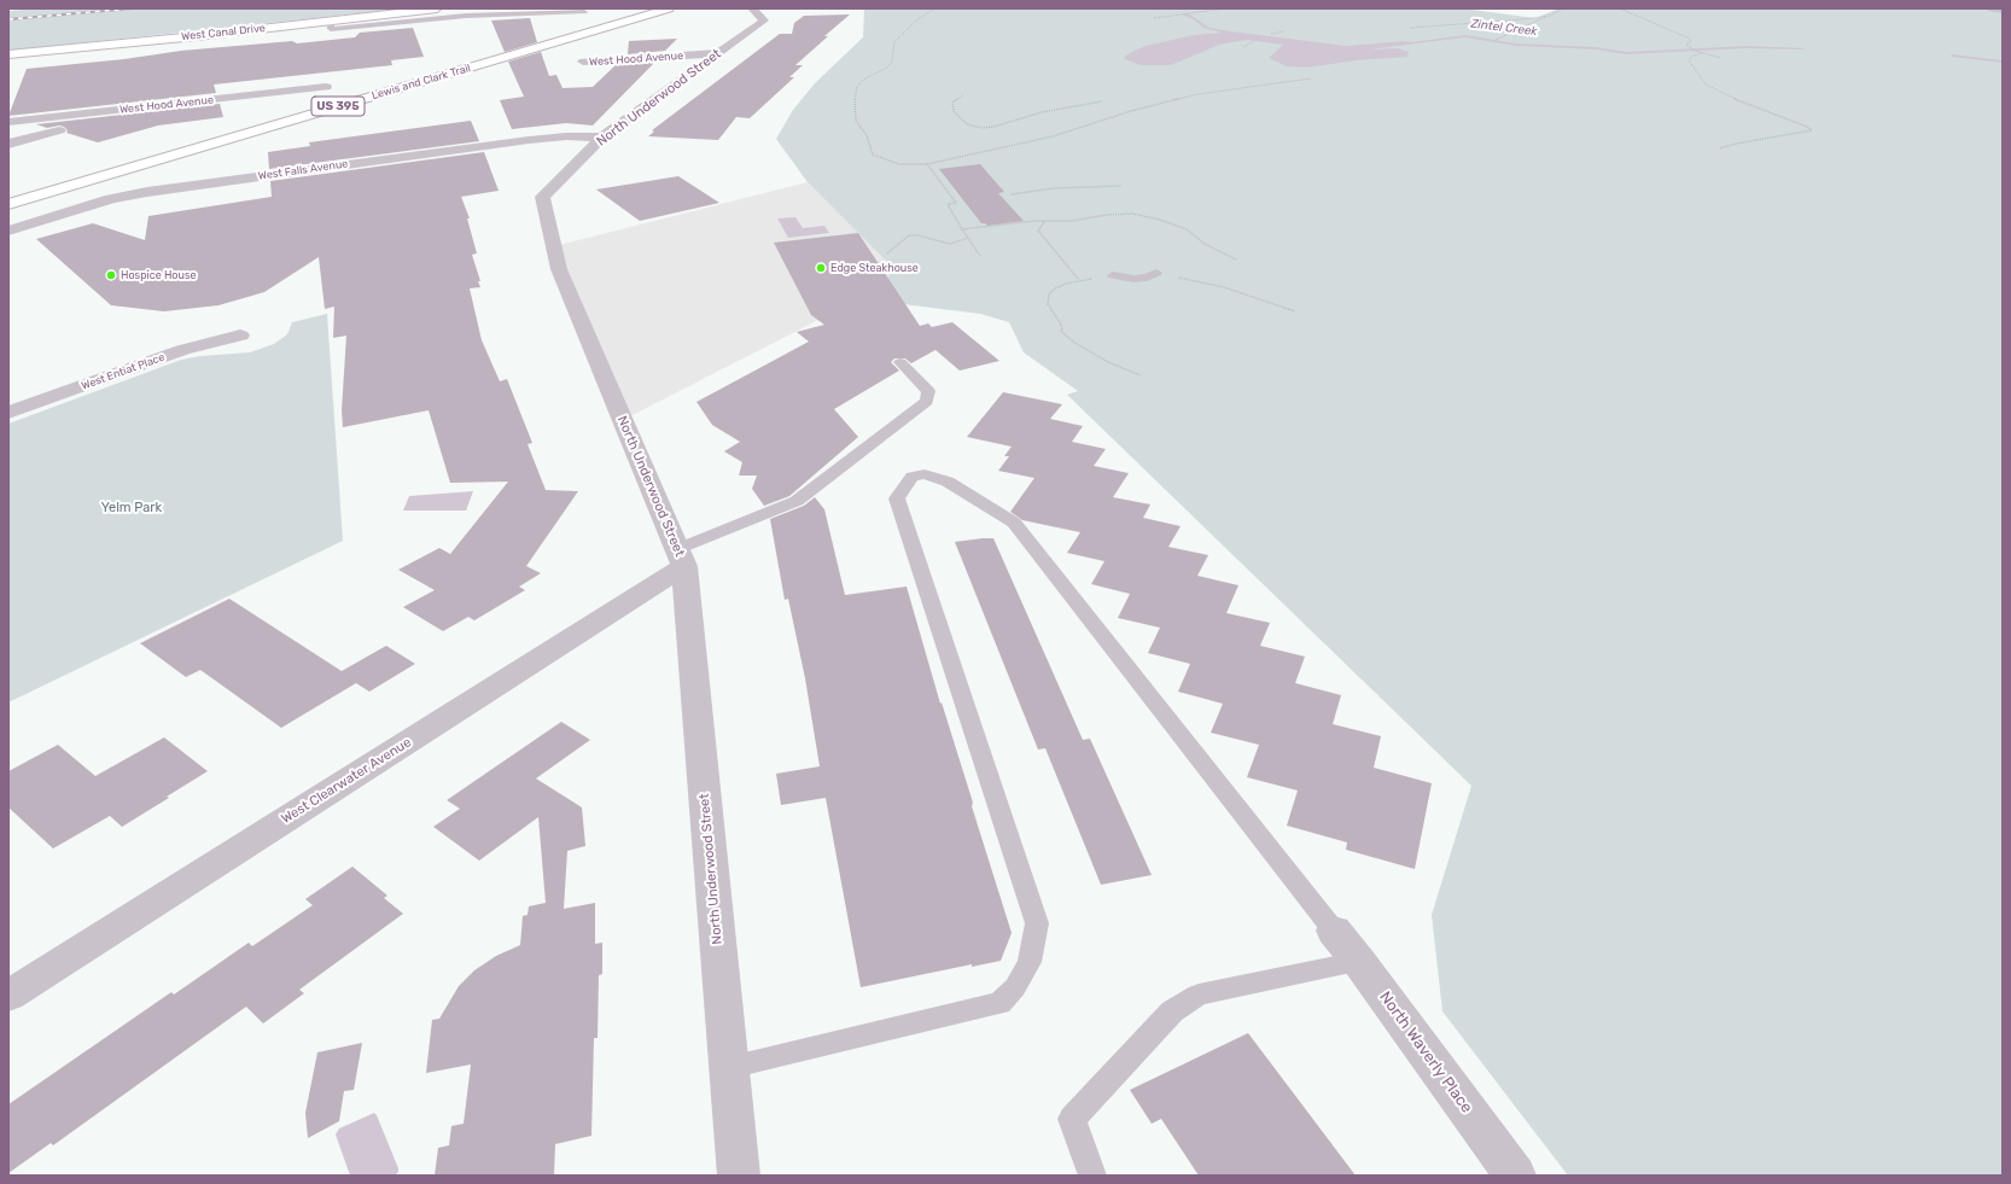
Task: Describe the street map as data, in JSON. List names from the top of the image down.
{
  "streets": {
    "main road": ["West Canal Drive", "Lewis and Clark Trail", "US 395"],
    "street": [
      "West Hood Avenue",
      "North Underwood Street",
      "West Falls Avenue",
      "West Entiat Place",
      "West Clearwater Avenue",
      "North Waverly Place"
    ]
  },
  "crossings": [
    ["West Hood Avenue", "North Underwood Street"],
    ["North Underwood Street", "West Falls Avenue"],
    ["North Underwood Street", "West Clearwater Avenue"]
  ],
  "water": ["Zintel Creek"],
  "parks": ["Yelm Park"],
  "places": ["Edge Steakhouse", "Hospice House"]
}
